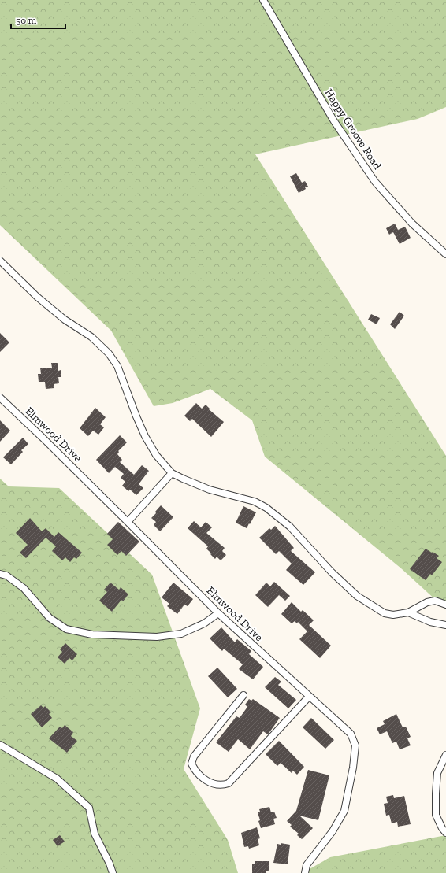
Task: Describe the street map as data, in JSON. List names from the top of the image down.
{
  "streets": {
    "street": ["Happy Groove Road", "Elmwood Drive"]
  },
  "scale_bar": "50 m"
}
